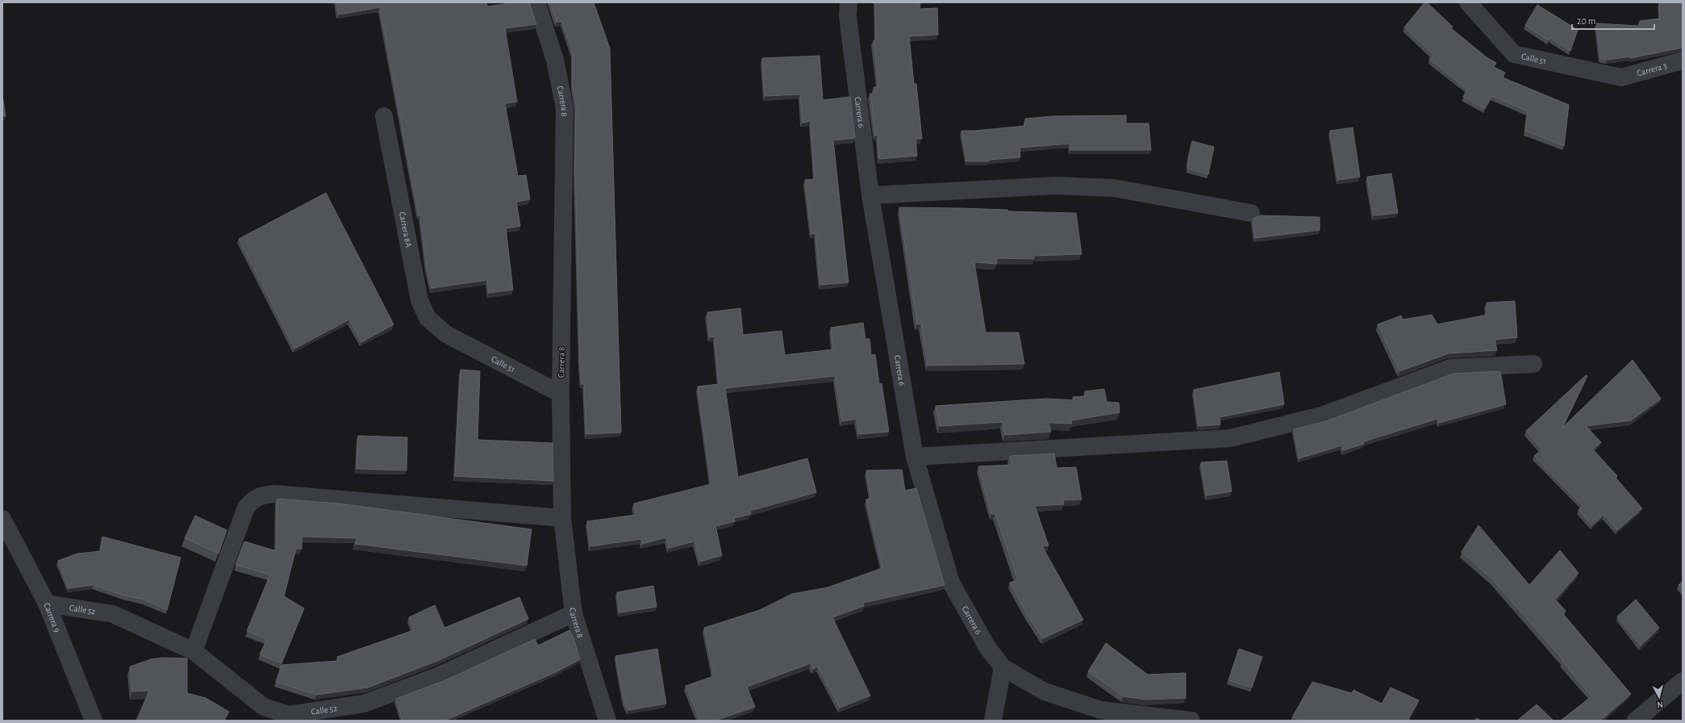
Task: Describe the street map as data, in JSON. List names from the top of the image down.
{
  "streets": {
    "street": [
      "Calle 51",
      "Carrera 3",
      "Carrera 8",
      "Carrera 6",
      "Carrera 8A",
      "Calle 52",
      "Carrera 9"
    ]
  },
  "crossings": [
    ["Calle 51", "Carrera 3"],
    ["Calle 51", "Carrera 8"],
    ["Calle 51", "Carrera 8A"],
    ["Carrera 8", "Calle 52"],
    ["Calle 52", "Carrera 9"]
  ],
  "scale_bar": "20 m",
  "north": "bottom"
}
